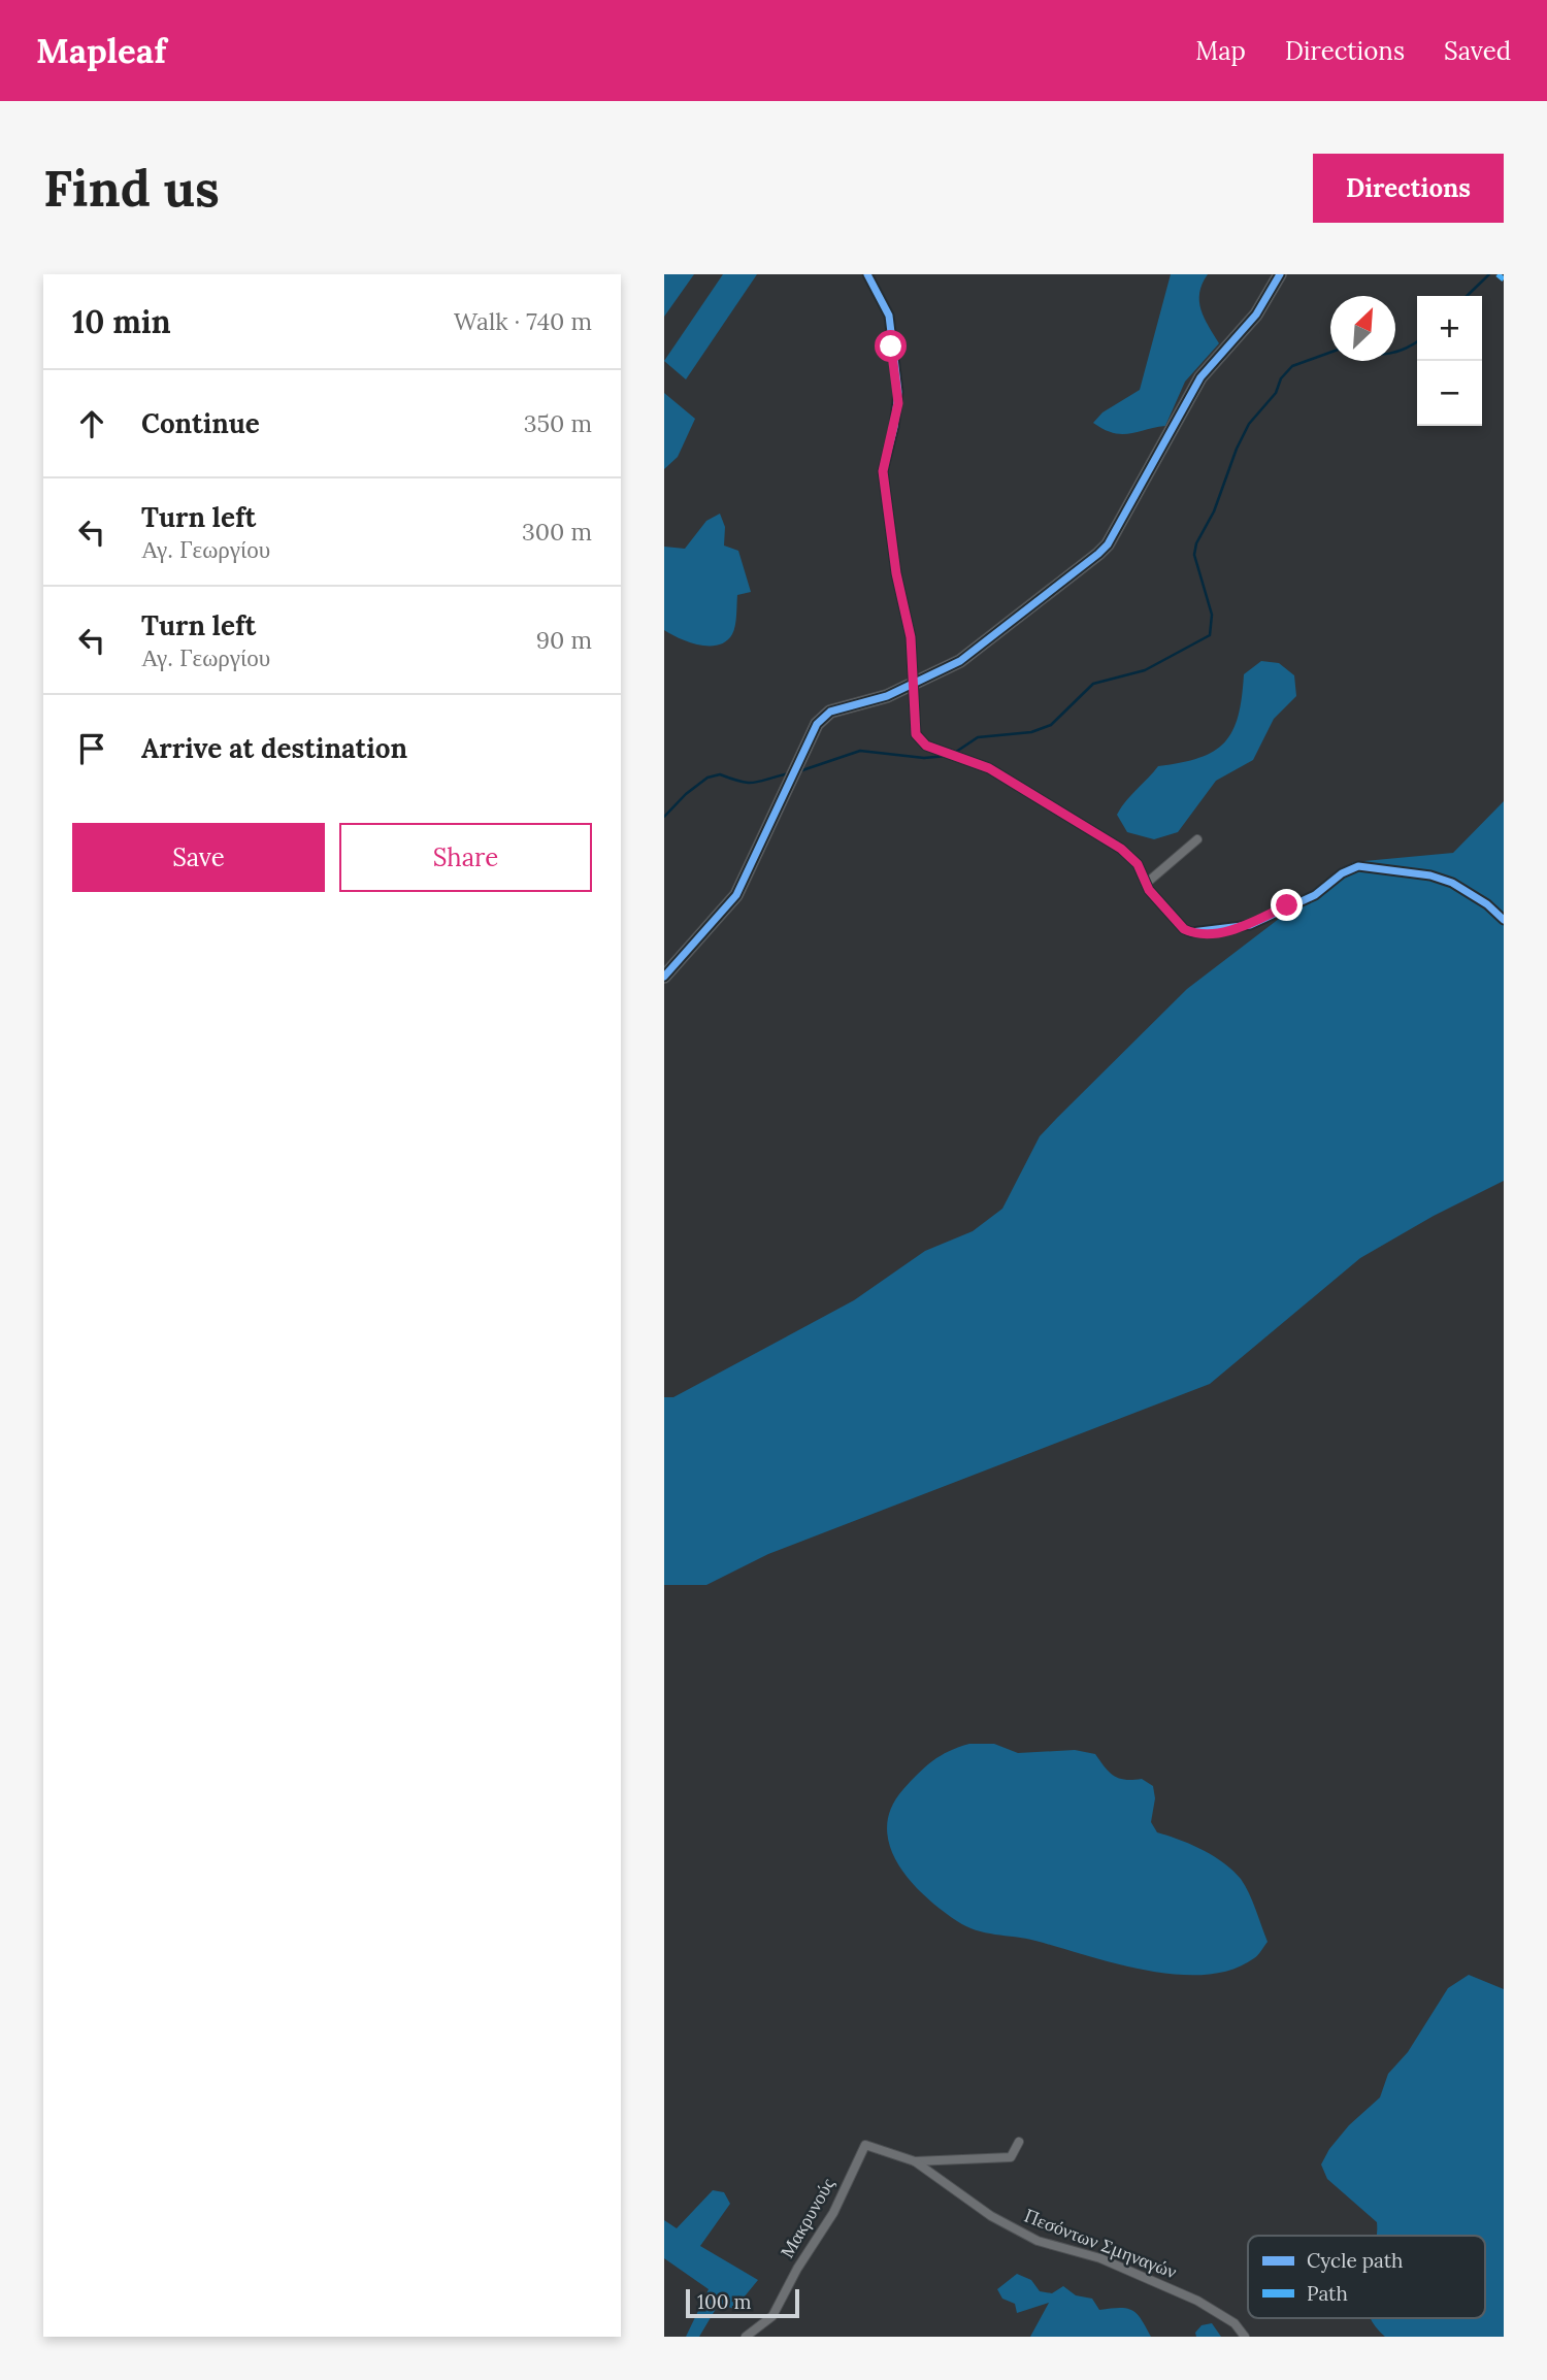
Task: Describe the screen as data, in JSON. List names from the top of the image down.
{
  "streets": {
    "street": ["Μακρυνούς", "Πεσόντων Σμηναγών"]
  },
  "crossings": [
    ["Μακρυνούς", "Πεσόντων Σμηναγών"]
  ],
  "legend": ["Cycle path", "Path"],
  "scale_bar": "100 m",
  "north": "top right",
  "page": {
    "header": "Mapleaf",
    "nav": ["Map", "Directions", "Saved"],
    "buttons": [
      "Directions",
      ["Save", "Share"]
    ],
    "title": "Find us",
    "heading": ["10 min", "Walk · 740 m"],
    "map_buttons": ["+", "−"],
    "list": [
      ["Continue", "350 m"],
      ["Turn left", "Αγ. Γεωργίου", "300 m"],
      ["Turn left", "Αγ. Γεωργίου", "90 m"],
      "Arrive at destination"
    ],
    "scale": "100 m"
  }
}
